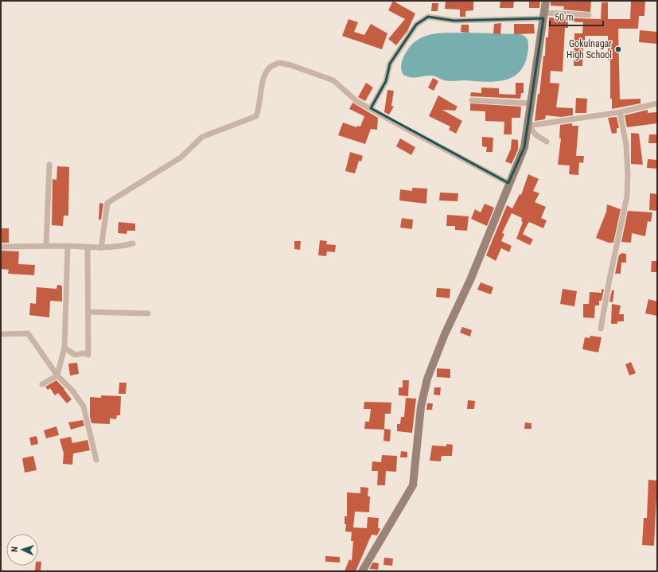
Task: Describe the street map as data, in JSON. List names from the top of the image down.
{
  "places": ["Gokulnagar High School"],
  "scale_bar": "50 m",
  "north": "left"
}
